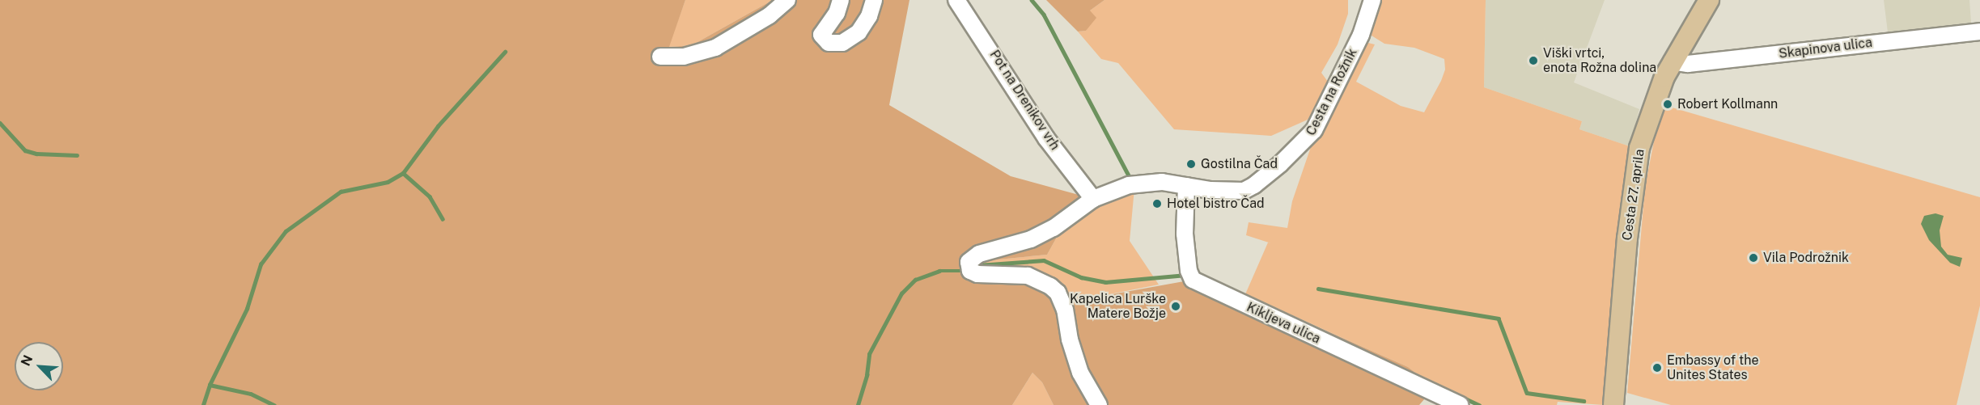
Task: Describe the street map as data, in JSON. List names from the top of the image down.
{
  "streets": {
    "main road": ["Cesta 27. aprila"],
    "street": [
      "Skapinova ulica",
      "Cesta na Rožnik",
      "Pot na Drenikov vrh",
      "Kikljeva ulica"
    ]
  },
  "crossings": [
    ["Skapinova ulica", "Cesta 27. aprila"],
    ["Cesta na Rožnik", "Pot na Drenikov vrh"],
    ["Cesta na Rožnik", "Kikljeva ulica"]
  ],
  "places": [
    "Viški vrtci, enota Rožna dolina",
    "Robert Kollmann",
    "Gostilna Čad",
    "Hotel bistro Čad",
    "Vila Podrožnik",
    "Kapelica Lurške Matere Božje",
    "Embassy of the Unites States"
  ],
  "north": "top left"
}
